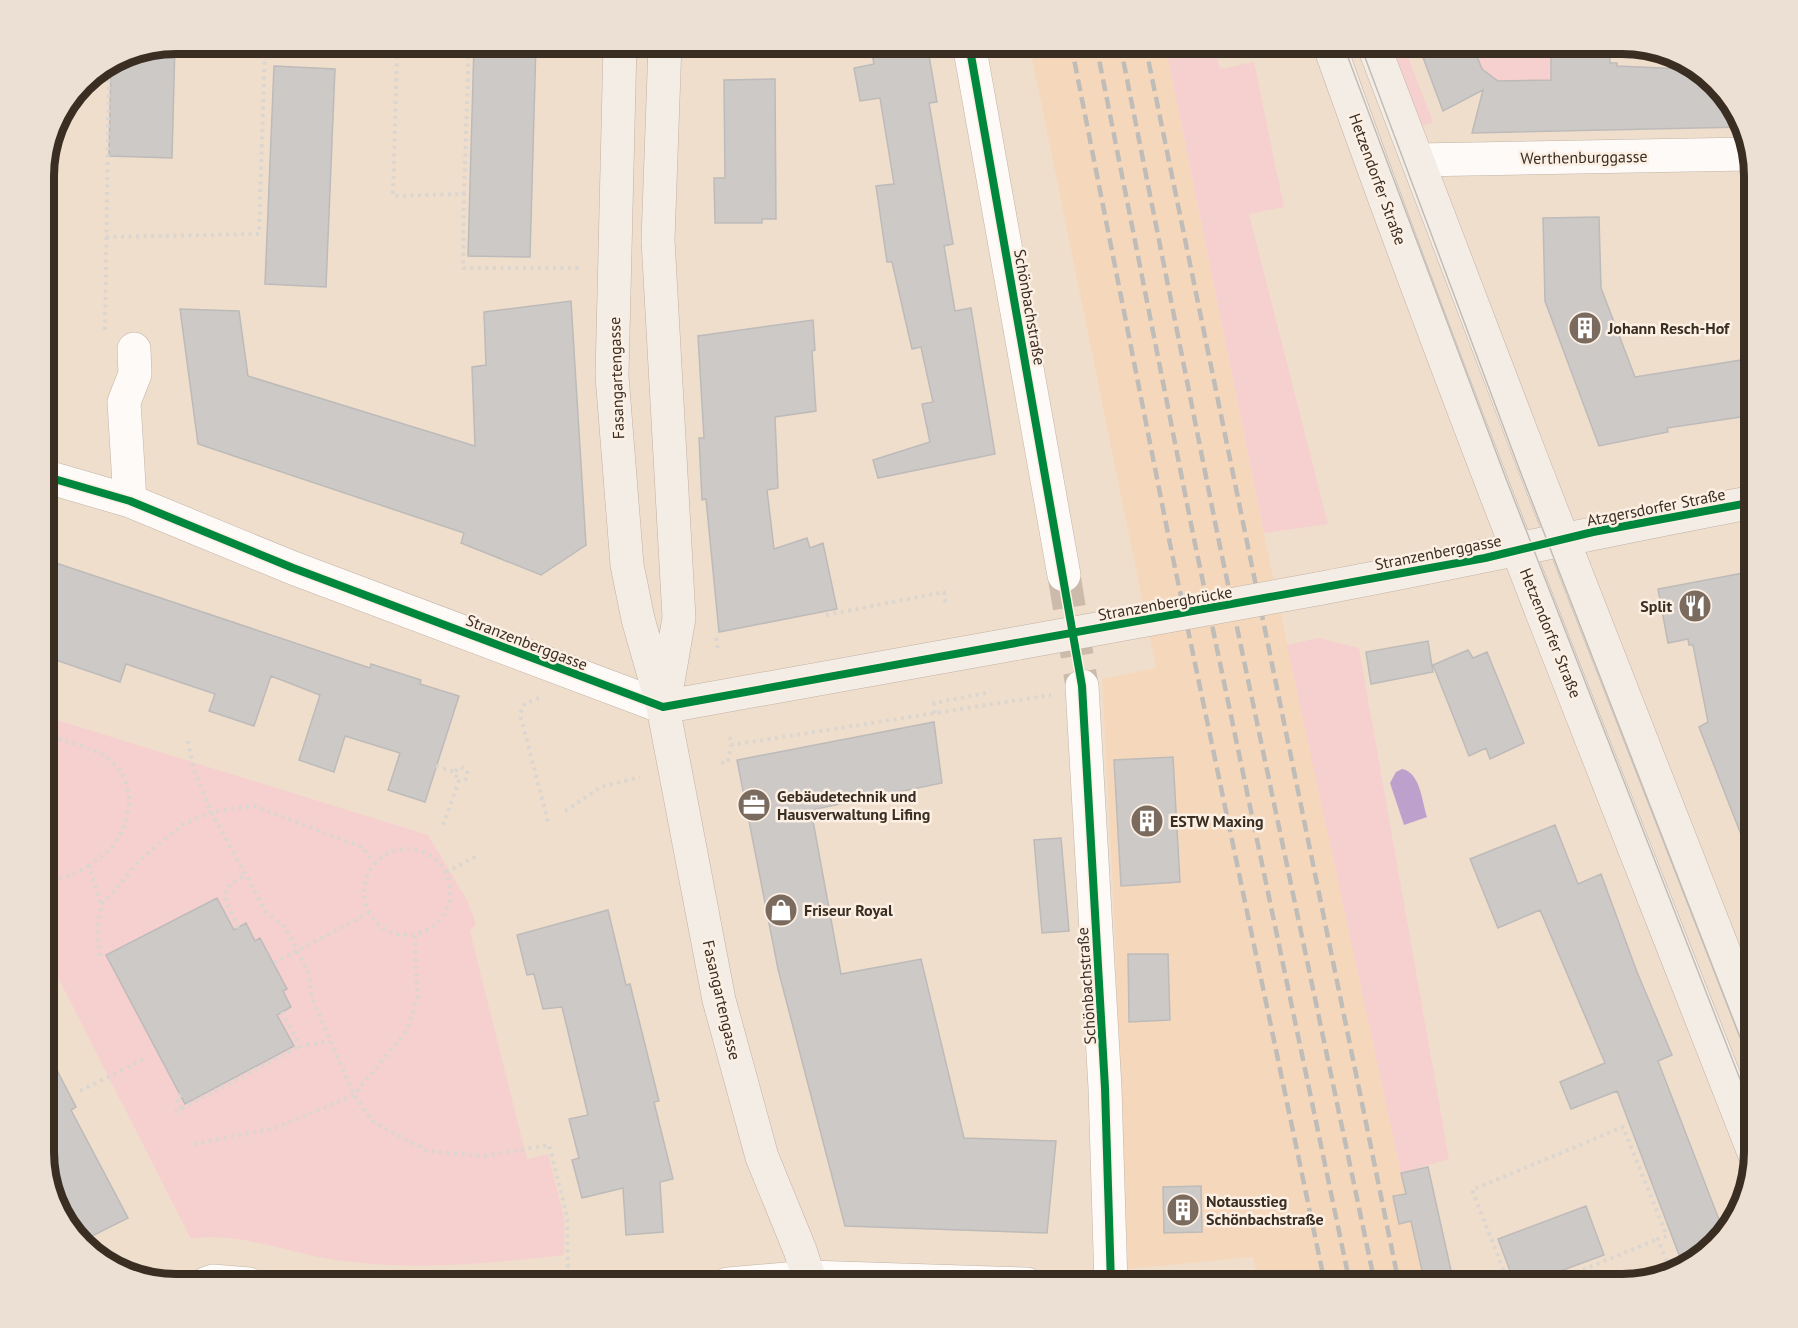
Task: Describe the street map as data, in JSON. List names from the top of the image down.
{
  "streets": {
    "main road": [
      "Hetzendorfer Straße",
      "Fasangartengasse",
      "Atzgersdorfer Straße",
      "Stranzenberggasse",
      "Stranzenbergbrücke"
    ],
    "street": ["Werthenburggasse", "Schönbachstraße"]
  },
  "crossings": [
    ["Hetzendorfer Straße", "Stranzenberggasse"],
    ["Fasangartengasse", "Stranzenberggasse"],
    ["Fasangartengasse", "Stranzenbergbrücke"],
    ["Atzgersdorfer Straße", "Stranzenberggasse"],
    ["Stranzenberggasse", "Stranzenbergbrücke"]
  ],
  "places": {
    "building": ["Johann Resch-Hof", "ESTW Maxing", "Notausstieg Schönbachstraße"],
    "restaurant": ["Split"],
    "office": ["Gebäudetechnik und Hausverwaltung Lifing"],
    "shop": ["Friseur Royal"]
  }
}
